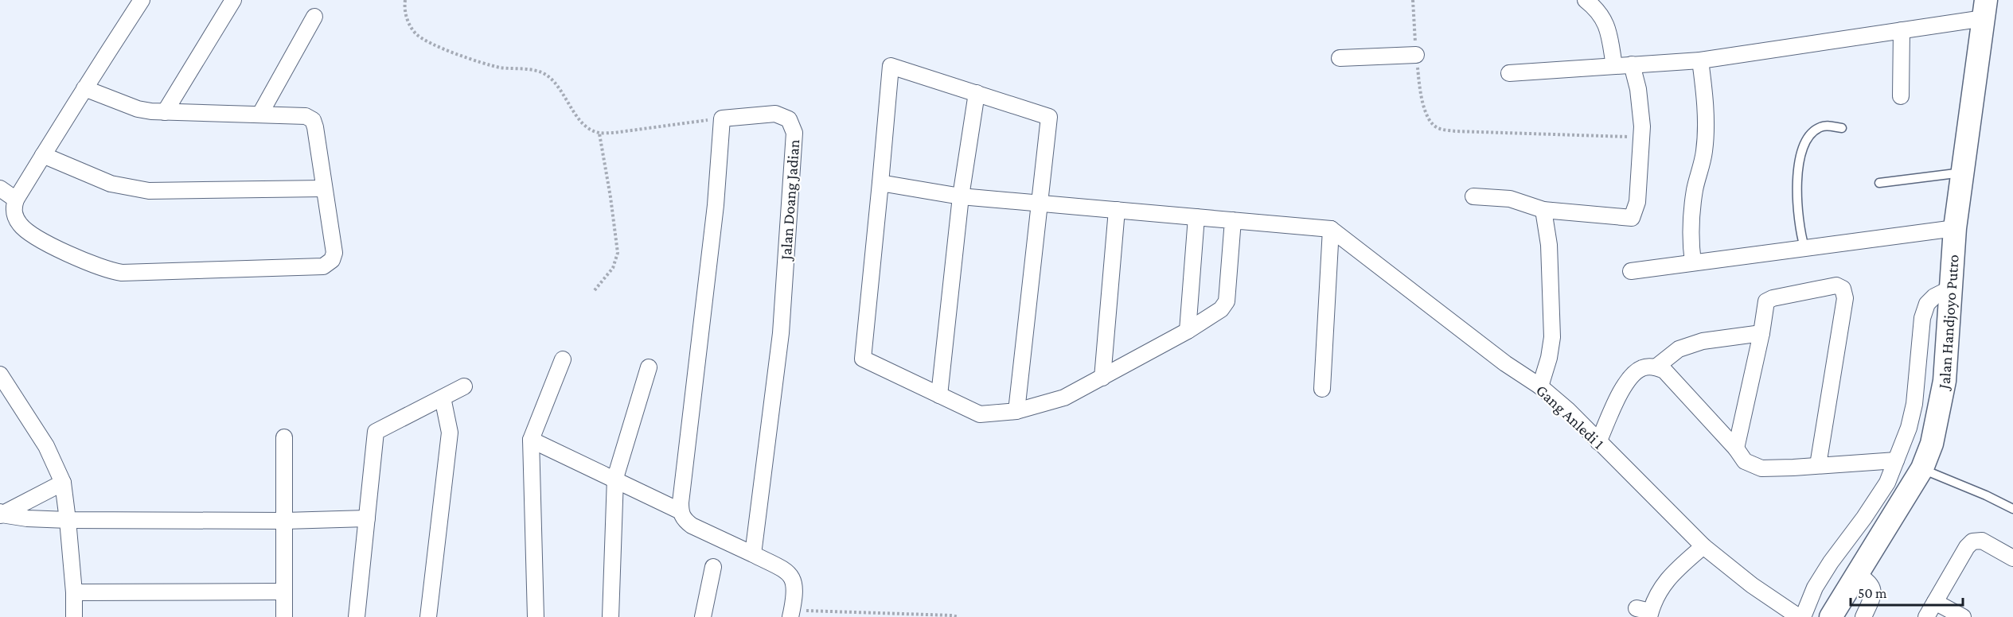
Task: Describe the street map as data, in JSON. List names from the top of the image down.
{
  "streets": {
    "street": ["Jalan Doang Jadian", "Jalan Handjoyo Putro", "Gang Anledi 1"]
  },
  "scale_bar": "50 m"
}
